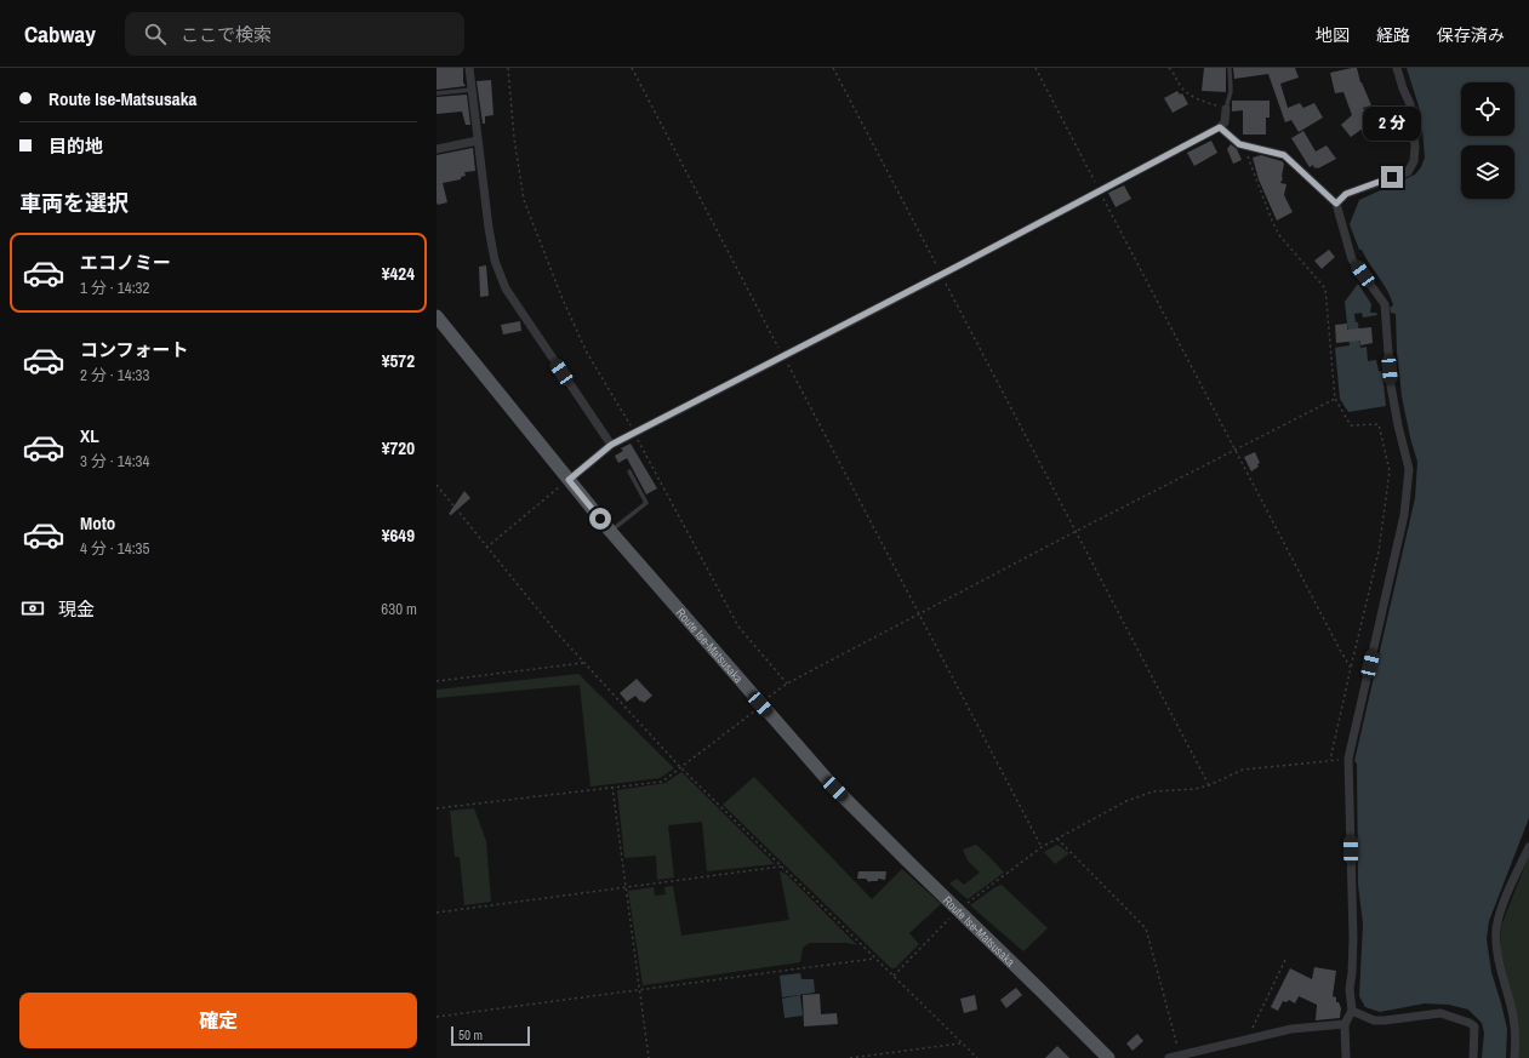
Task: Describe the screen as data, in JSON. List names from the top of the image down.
{
  "streets": {
    "main road": ["Route Ise-Matsusaka"]
  },
  "scale_bar": "50 m",
  "page": {
    "header": "Cabway",
    "search": "ここで検索",
    "nav": ["地図", "経路", "保存済み"],
    "banner": ["Route Ise-Matsusaka", "目的地"],
    "bubble": "2 分",
    "heading": "車両を選択",
    "list": [
      {
        "name": "エコノミー",
        "note": "1 分 · 14:32",
        "value": "¥424"
      },
      {
        "name": "コンフォート",
        "note": "2 分 · 14:33",
        "value": "¥572"
      },
      {
        "name": "XL",
        "note": "3 分 · 14:34",
        "value": "¥720"
      },
      {
        "name": "Moto",
        "note": "4 分 · 14:35",
        "value": "¥649"
      }
    ],
    "pay": ["現金", "630 m"],
    "buttons": "確定",
    "scale": "50 m"
  }
}
